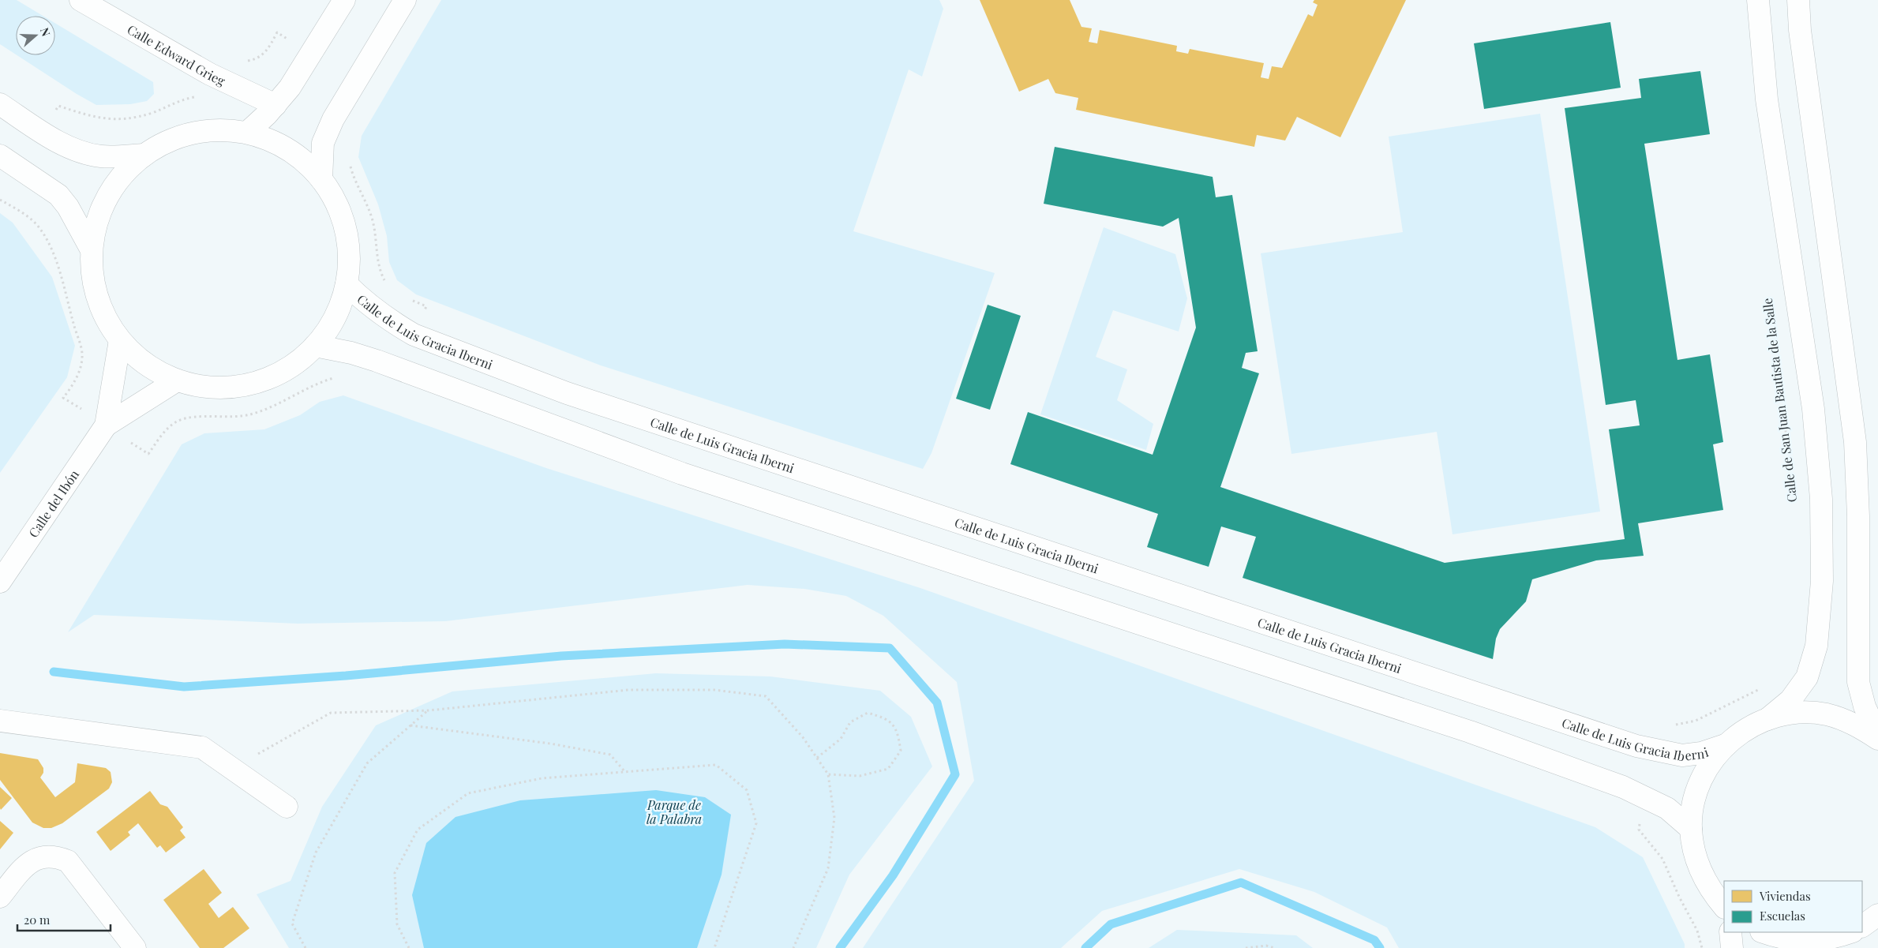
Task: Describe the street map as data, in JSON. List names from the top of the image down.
{
  "streets": {
    "main road": ["Calle Edward Grieg", "Calle de Luis Gracia Iberni", "Calle del Ibón"],
    "path": ["Calle de San Juan Bautista de la Salle"]
  },
  "parks": ["Parque de la Palabra"],
  "legend": ["Viviendas", "Escuelas"],
  "scale_bar": "20 m",
  "north": "right"
}
